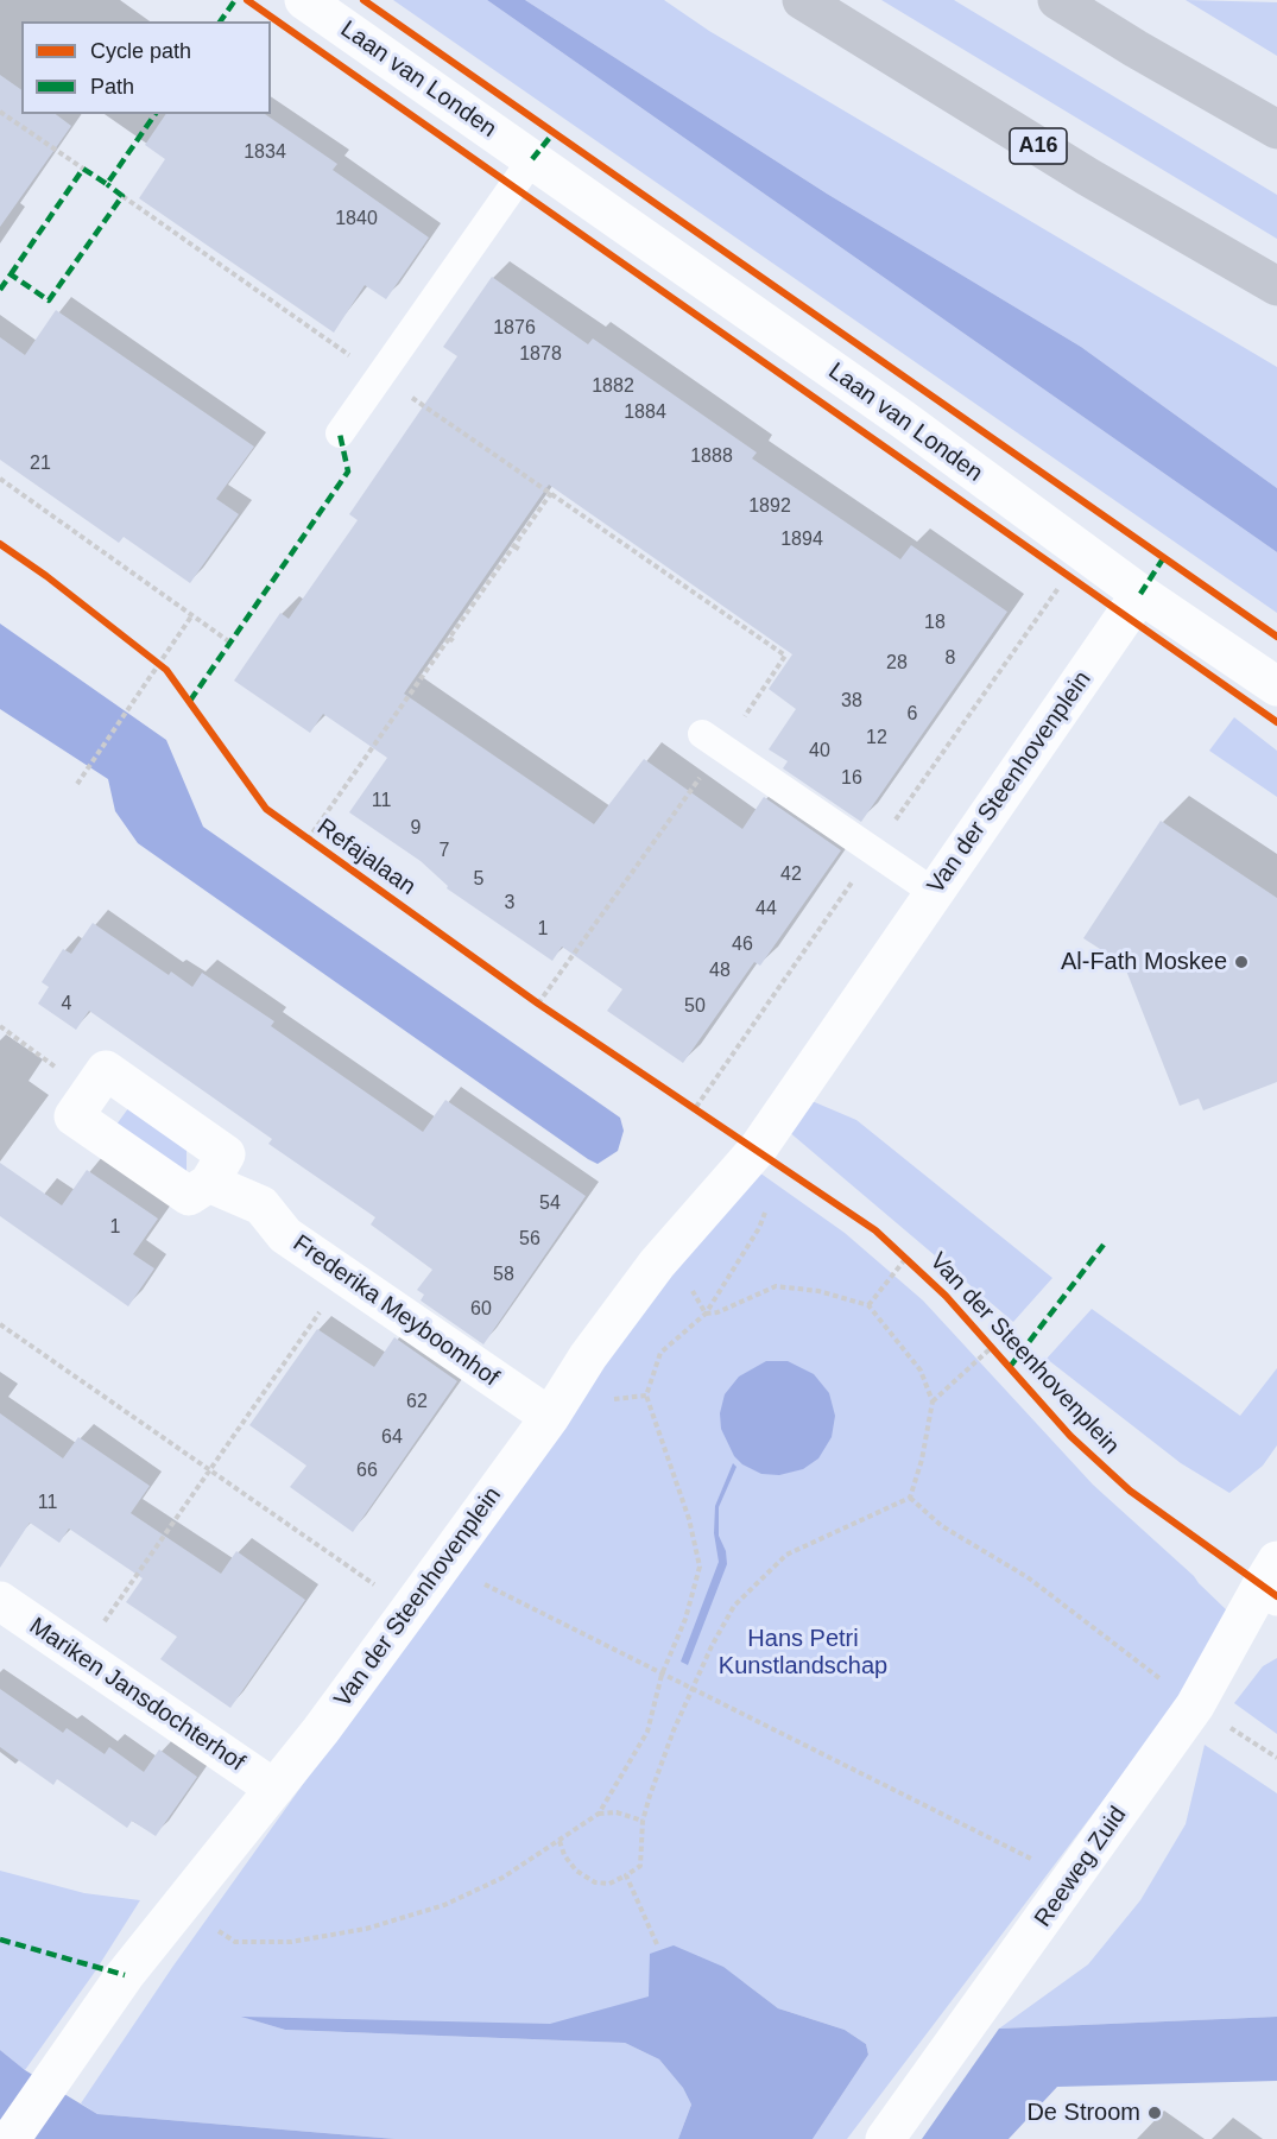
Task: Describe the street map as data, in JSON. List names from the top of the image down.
{
  "streets": {
    "highway": ["A16"],
    "street": [
      "Laan van Londen",
      "Van der Steenhovenplein",
      "Frederika Meyboomhof",
      "Mariken Jansdochterhof",
      "Reeweg Zuid"
    ],
    "cycle path": ["Refajalaan"]
  },
  "crossings": [
    ["Laan van Londen", "Van der Steenhovenplein"],
    ["Van der Steenhovenplein", "Frederika Meyboomhof"],
    ["Van der Steenhovenplein", "Mariken Jansdochterhof"]
  ],
  "parks": ["Hans Petri Kunstlandschap"],
  "places": ["Al-Fath Moskee", "De Stroom"],
  "house_numbers": [
    "1834",
    "1840",
    "1876",
    "1878",
    "1882",
    "1884",
    "1888",
    "21",
    "1892",
    "1894",
    "18",
    "8",
    "28",
    "38",
    "6",
    "12",
    "40",
    "16",
    "11",
    "9",
    "7",
    "42",
    "5",
    "3",
    "44",
    "1",
    "46",
    "48",
    "4",
    "50",
    "54",
    "1",
    "56",
    "58",
    "60",
    "62",
    "64",
    "66",
    "11"
  ],
  "legend": ["Cycle path", "Path"]
}
